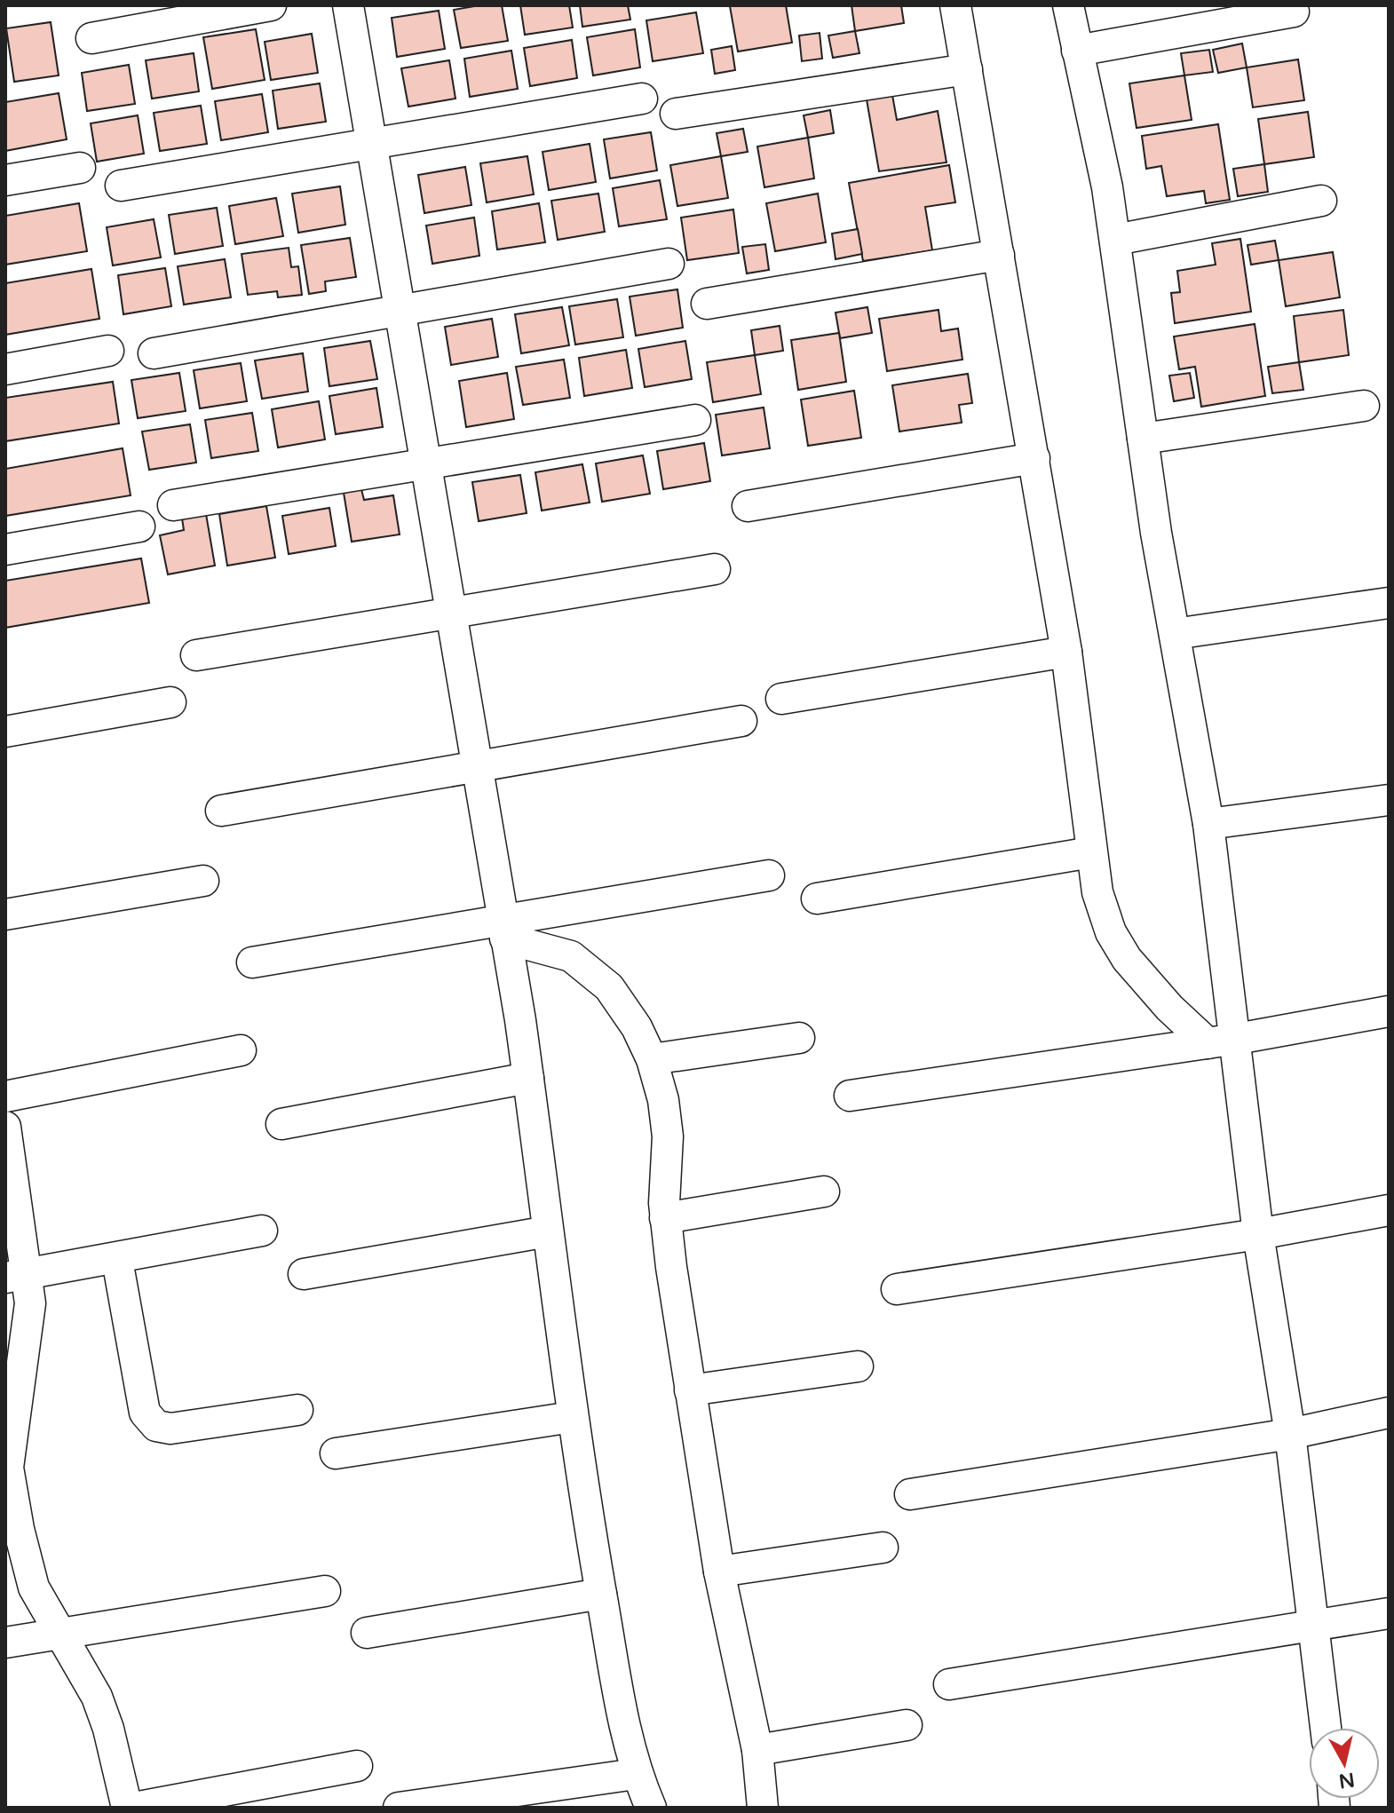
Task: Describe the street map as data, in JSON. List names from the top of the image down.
{
  "north": "bottom"
}
